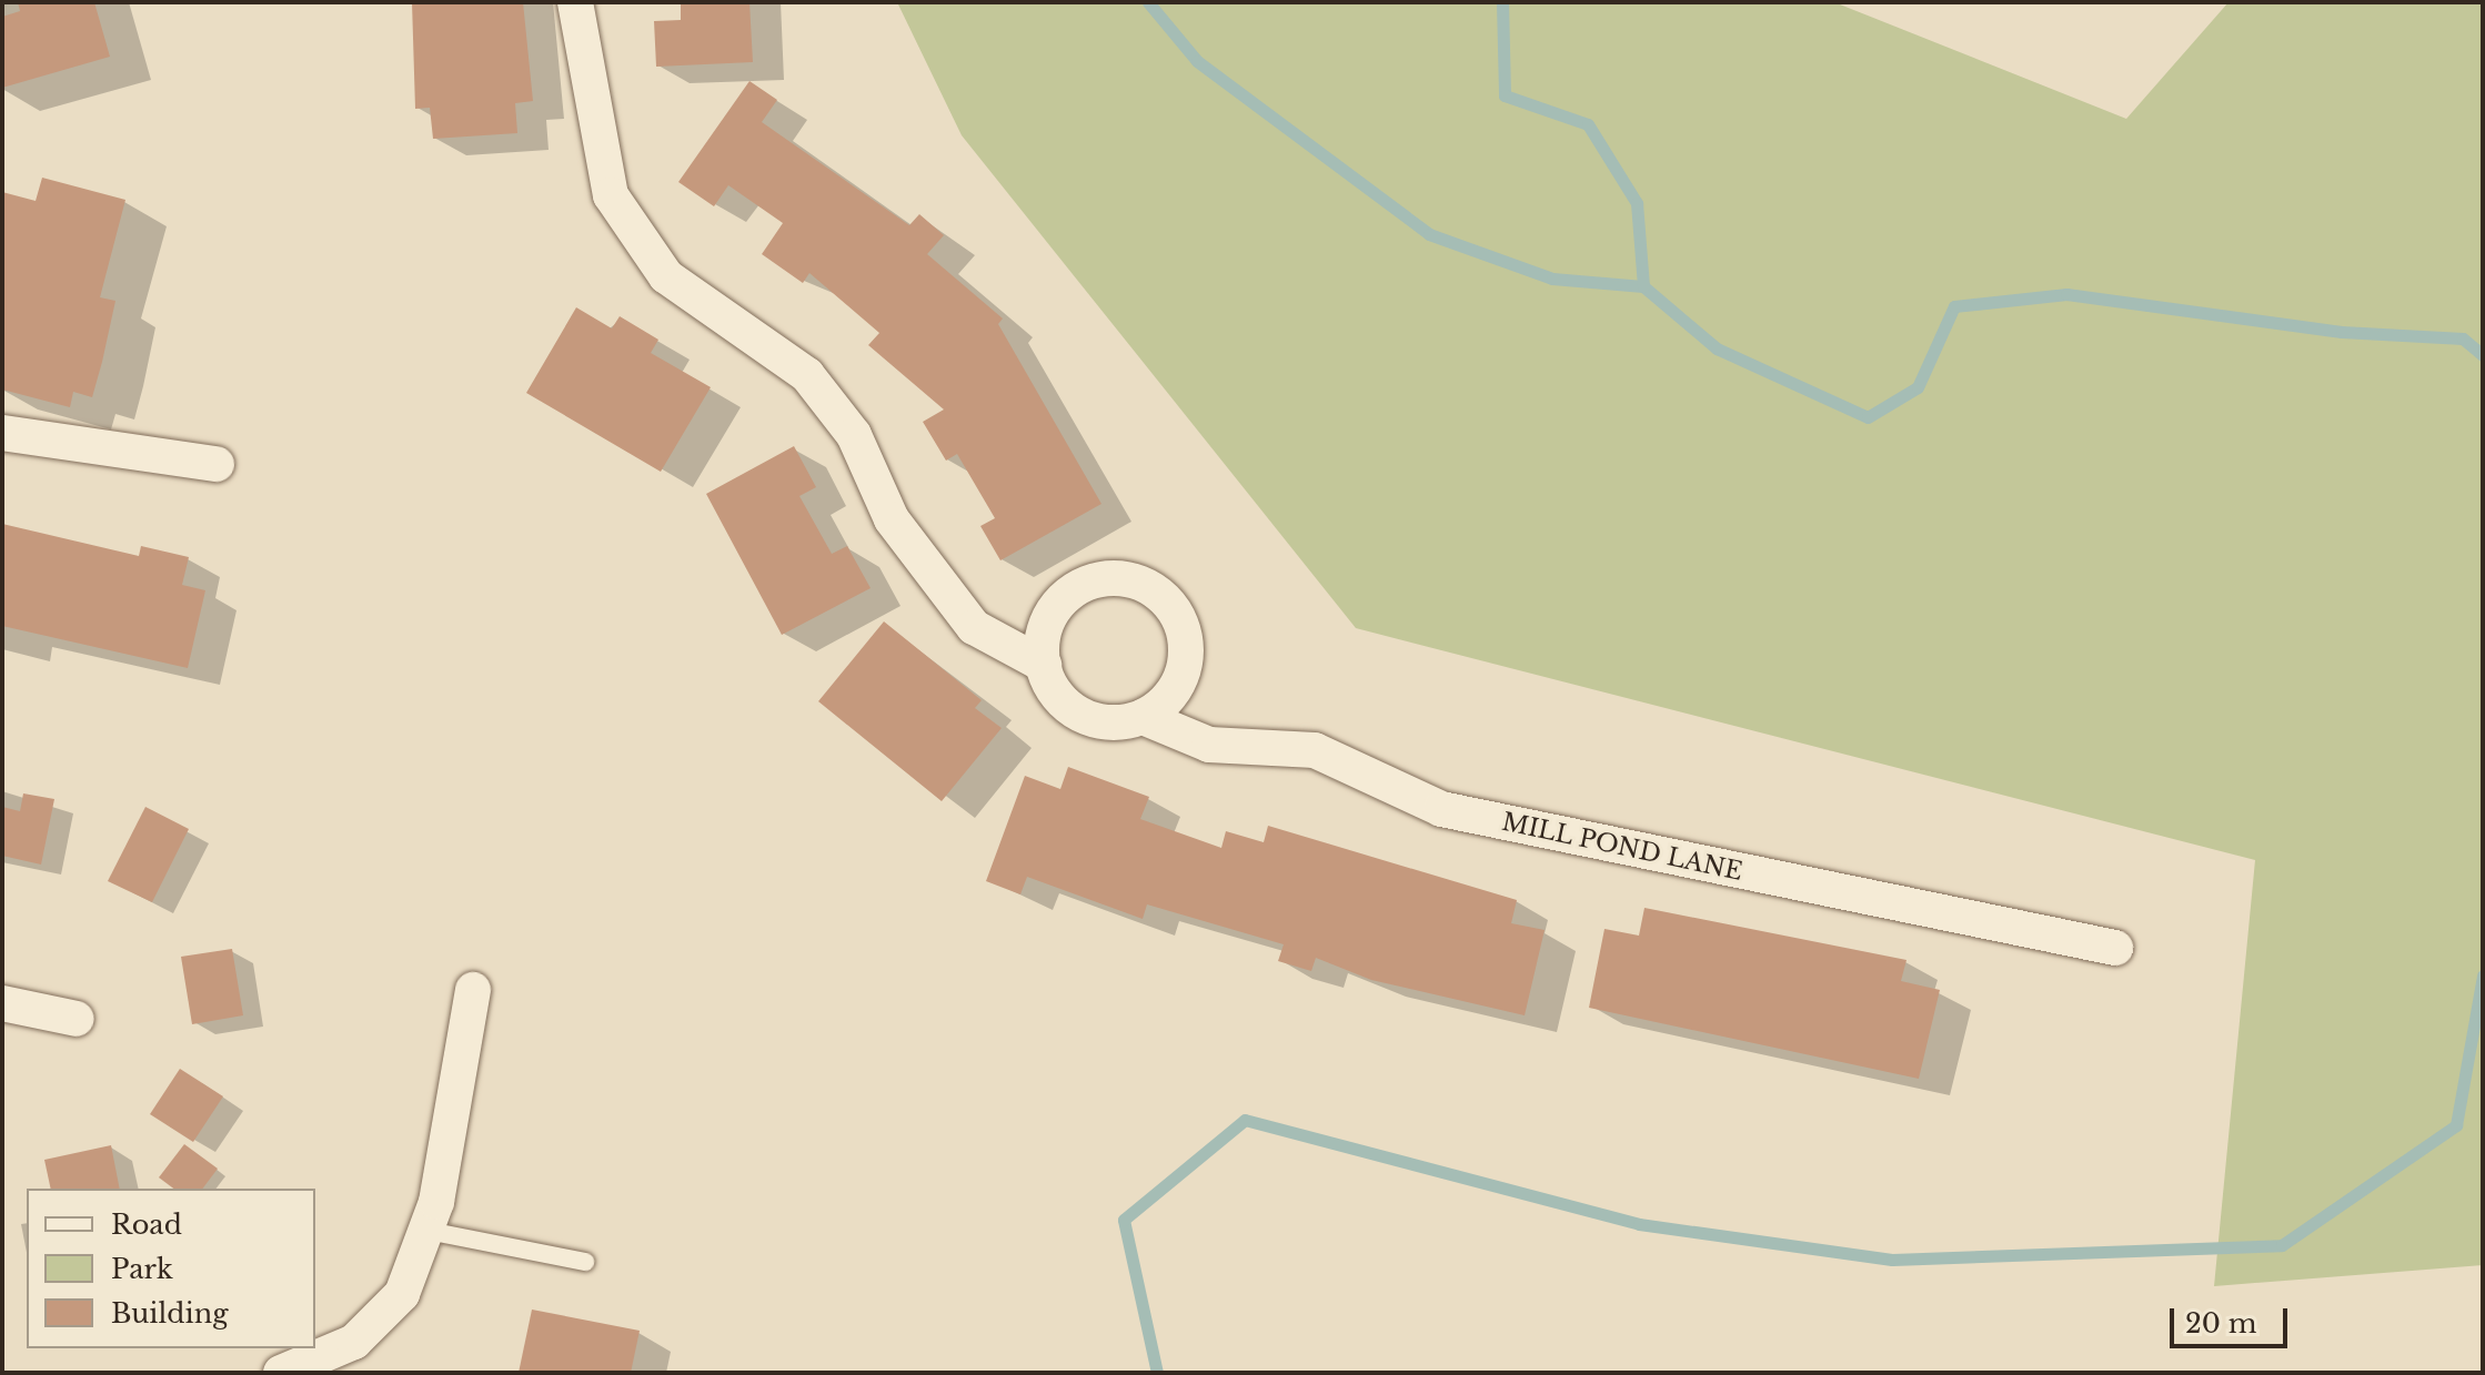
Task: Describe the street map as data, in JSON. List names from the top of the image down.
{
  "streets": {
    "street": ["MILL POND LANE"]
  },
  "legend": ["Road", "Park", "Building"],
  "scale_bar": "20 m"
}
